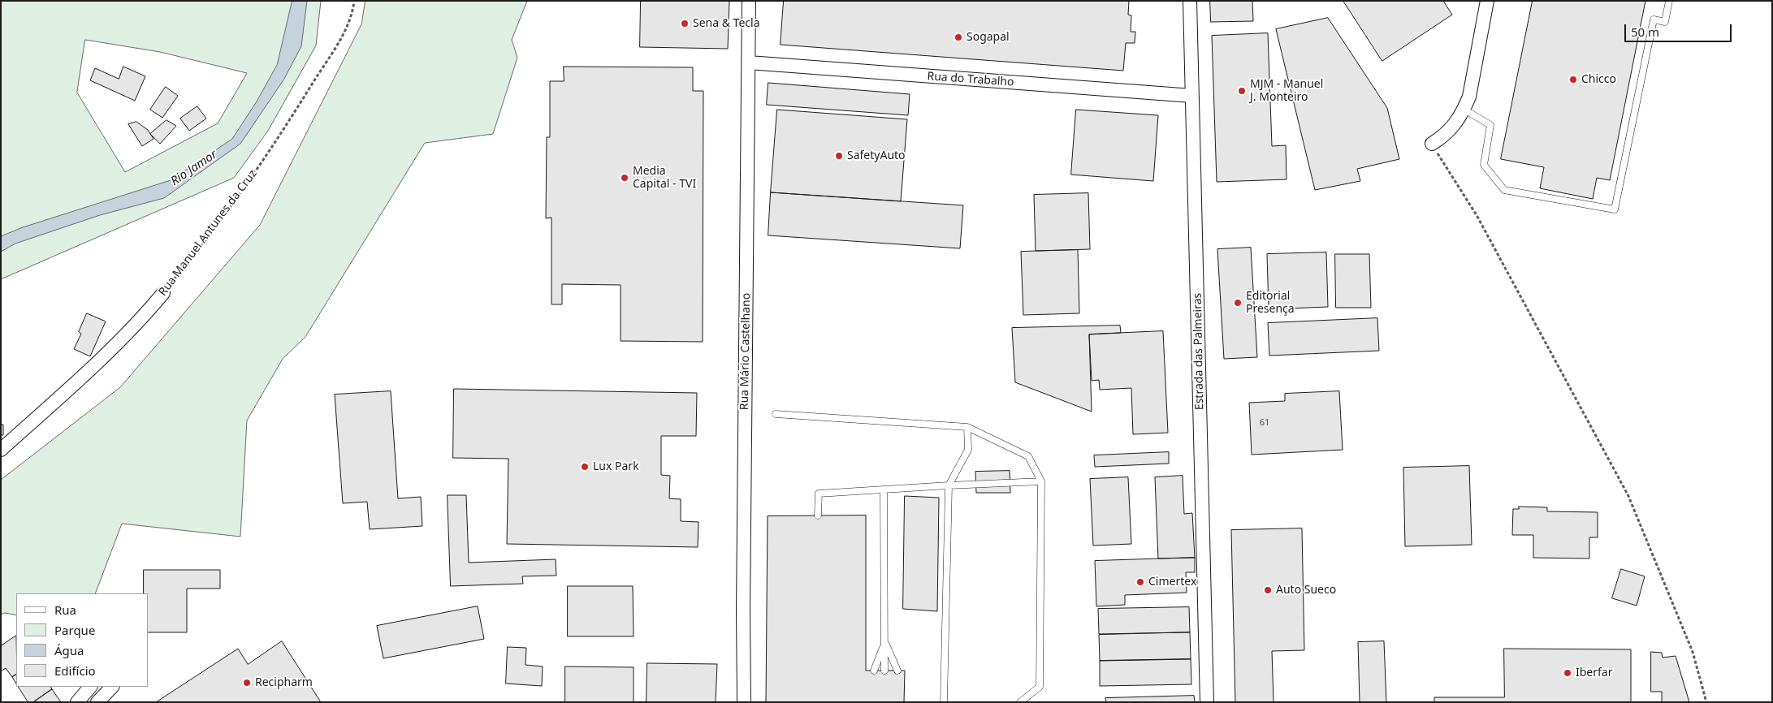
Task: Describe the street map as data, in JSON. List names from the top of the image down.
{
  "streets": {
    "street": [
      "Rua do Trabalho",
      "Rua Manuel Antunes da Cruz",
      "Rua Mário Castelhano",
      "Estrada das Palmeiras"
    ]
  },
  "crossings": [
    ["Rua do Trabalho", "Rua Mário Castelhano"],
    ["Rua do Trabalho", "Estrada das Palmeiras"]
  ],
  "water": ["Rio Jamor"],
  "places": [
    "Sena & Tecla",
    "Sogapal",
    "Chicco",
    "MJM - Manuel J. Monteiro",
    "SafetyAuto",
    "Media Capital - TVI",
    "Editorial Presença",
    "Lux Park",
    "Cimertex",
    "Auto Sueco",
    "Iberfar",
    "Recipharm"
  ],
  "house_numbers": ["61"],
  "legend": [
    "Rua",
    "Parque",
    "Água",
    "Edifício"
  ],
  "scale_bar": "50 m"
}
